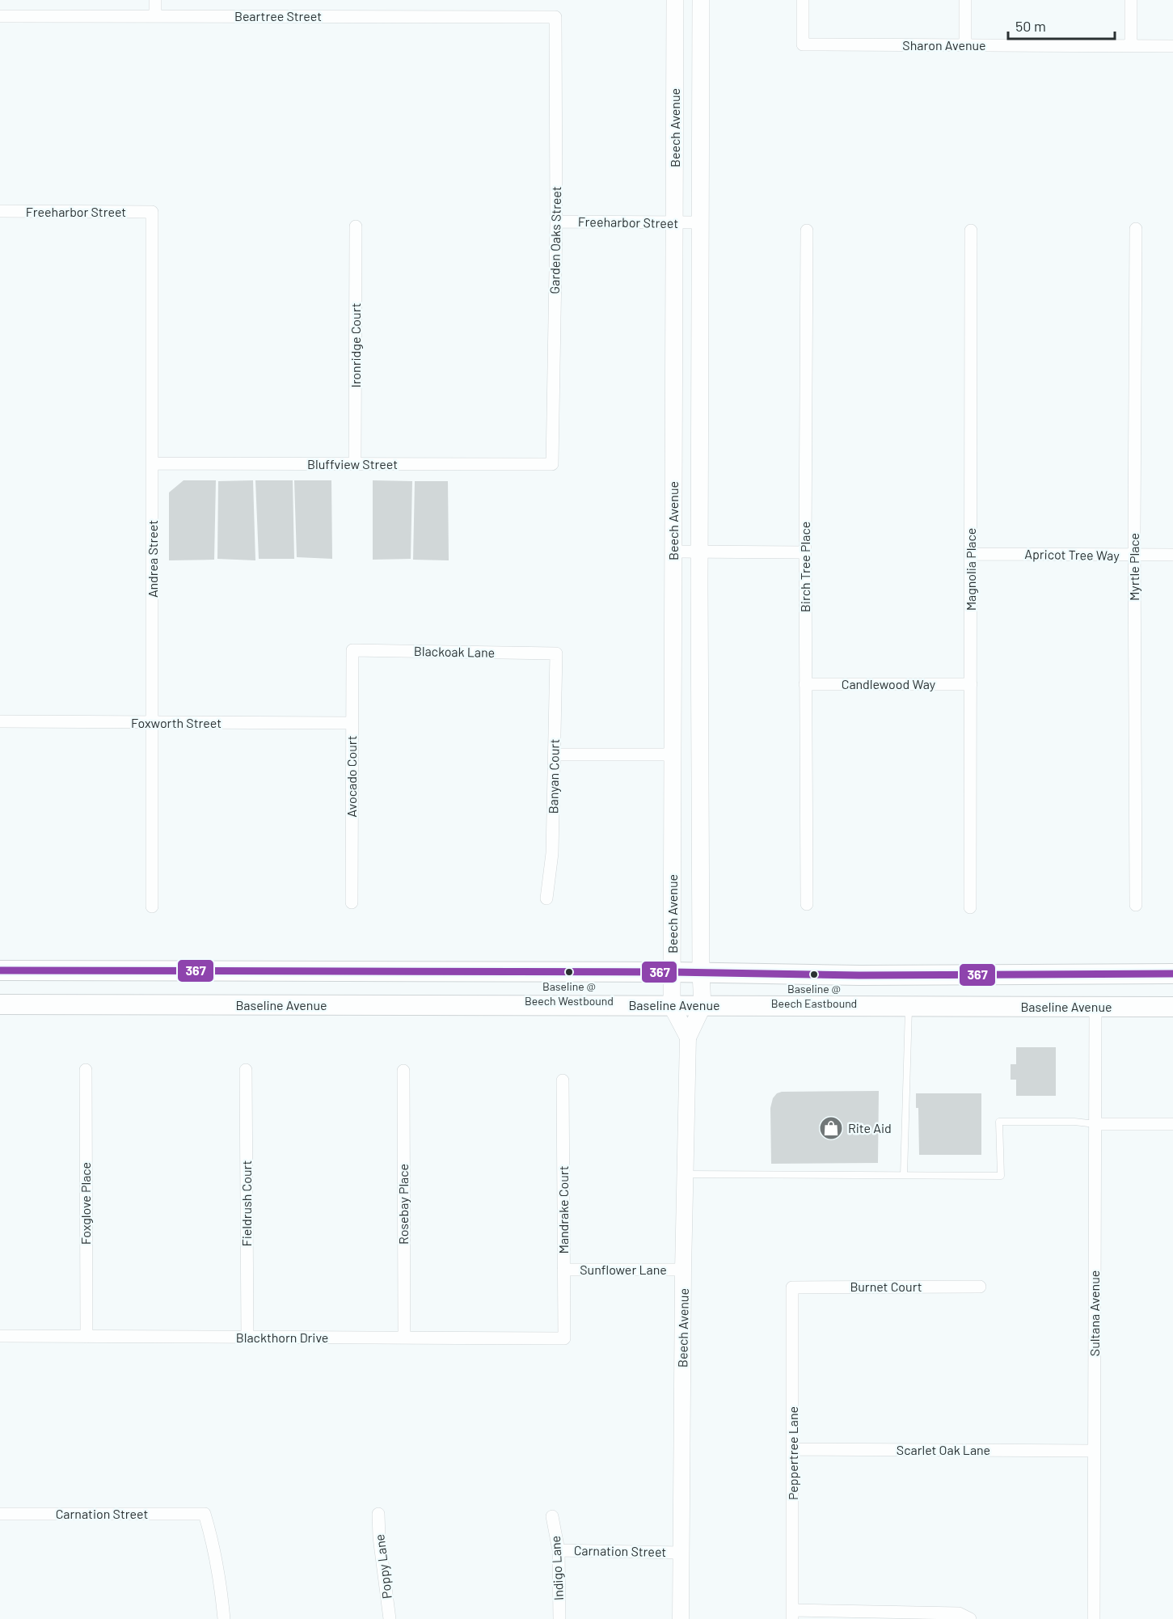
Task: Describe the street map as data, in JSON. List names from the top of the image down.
{
  "streets": {
    "main road": ["Beech Avenue", "Baseline Avenue"],
    "street": [
      "Beartree Street",
      "Sharon Avenue",
      "Freeharbor Street",
      "Garden Oaks Street",
      "Ironridge Court",
      "Bluffview Street",
      "Apricot Tree Way",
      "Andrea Street",
      "Birch Tree Place",
      "Myrtle Place",
      "Magnolia Place",
      "Blackoak Lane",
      "Candlewood Way",
      "Foxworth Street",
      "Avocado Court",
      "Banyan Court",
      "Foxglove Place",
      "Fieldrush Court",
      "Rosebay Place",
      "Mandrake Court",
      "Sunflower Lane",
      "Burnet Court",
      "Sultana Avenue",
      "Blackthorn Drive",
      "Scarlet Oak Lane",
      "Peppertree Lane",
      "Carnation Street",
      "Poppy Lane",
      "Indigo Lane"
    ]
  },
  "crossings": [
    ["Beartree Street", "Garden Oaks Street"],
    ["Beech Avenue", "Freeharbor Street"],
    ["Beech Avenue", "Baseline Avenue"],
    ["Beech Avenue", "Sunflower Lane"],
    ["Beech Avenue", "Carnation Street"],
    ["Freeharbor Street", "Garden Oaks Street"],
    ["Freeharbor Street", "Andrea Street"],
    ["Garden Oaks Street", "Bluffview Street"],
    ["Ironridge Court", "Bluffview Street"],
    ["Bluffview Street", "Andrea Street"],
    ["Apricot Tree Way", "Myrtle Place"],
    ["Apricot Tree Way", "Magnolia Place"],
    ["Andrea Street", "Foxworth Street"],
    ["Birch Tree Place", "Candlewood Way"],
    ["Magnolia Place", "Candlewood Way"],
    ["Blackoak Lane", "Avocado Court"],
    ["Blackoak Lane", "Banyan Court"],
    ["Foxworth Street", "Avocado Court"],
    ["Baseline Avenue", "Sultana Avenue"],
    ["Foxglove Place", "Blackthorn Drive"],
    ["Fieldrush Court", "Blackthorn Drive"],
    ["Rosebay Place", "Blackthorn Drive"],
    ["Mandrake Court", "Sunflower Lane"],
    ["Mandrake Court", "Blackthorn Drive"],
    ["Burnet Court", "Peppertree Lane"],
    ["Sultana Avenue", "Scarlet Oak Lane"],
    ["Scarlet Oak Lane", "Peppertree Lane"],
    ["Carnation Street", "Indigo Lane"]
  ],
  "places": {
    "other": ["Baseline @ Beech Westbound", "Baseline @ Beech Eastbound"],
    "shop": ["Rite Aid"]
  },
  "lines": ["transit line 367"],
  "scale_bar": "50 m"
}
